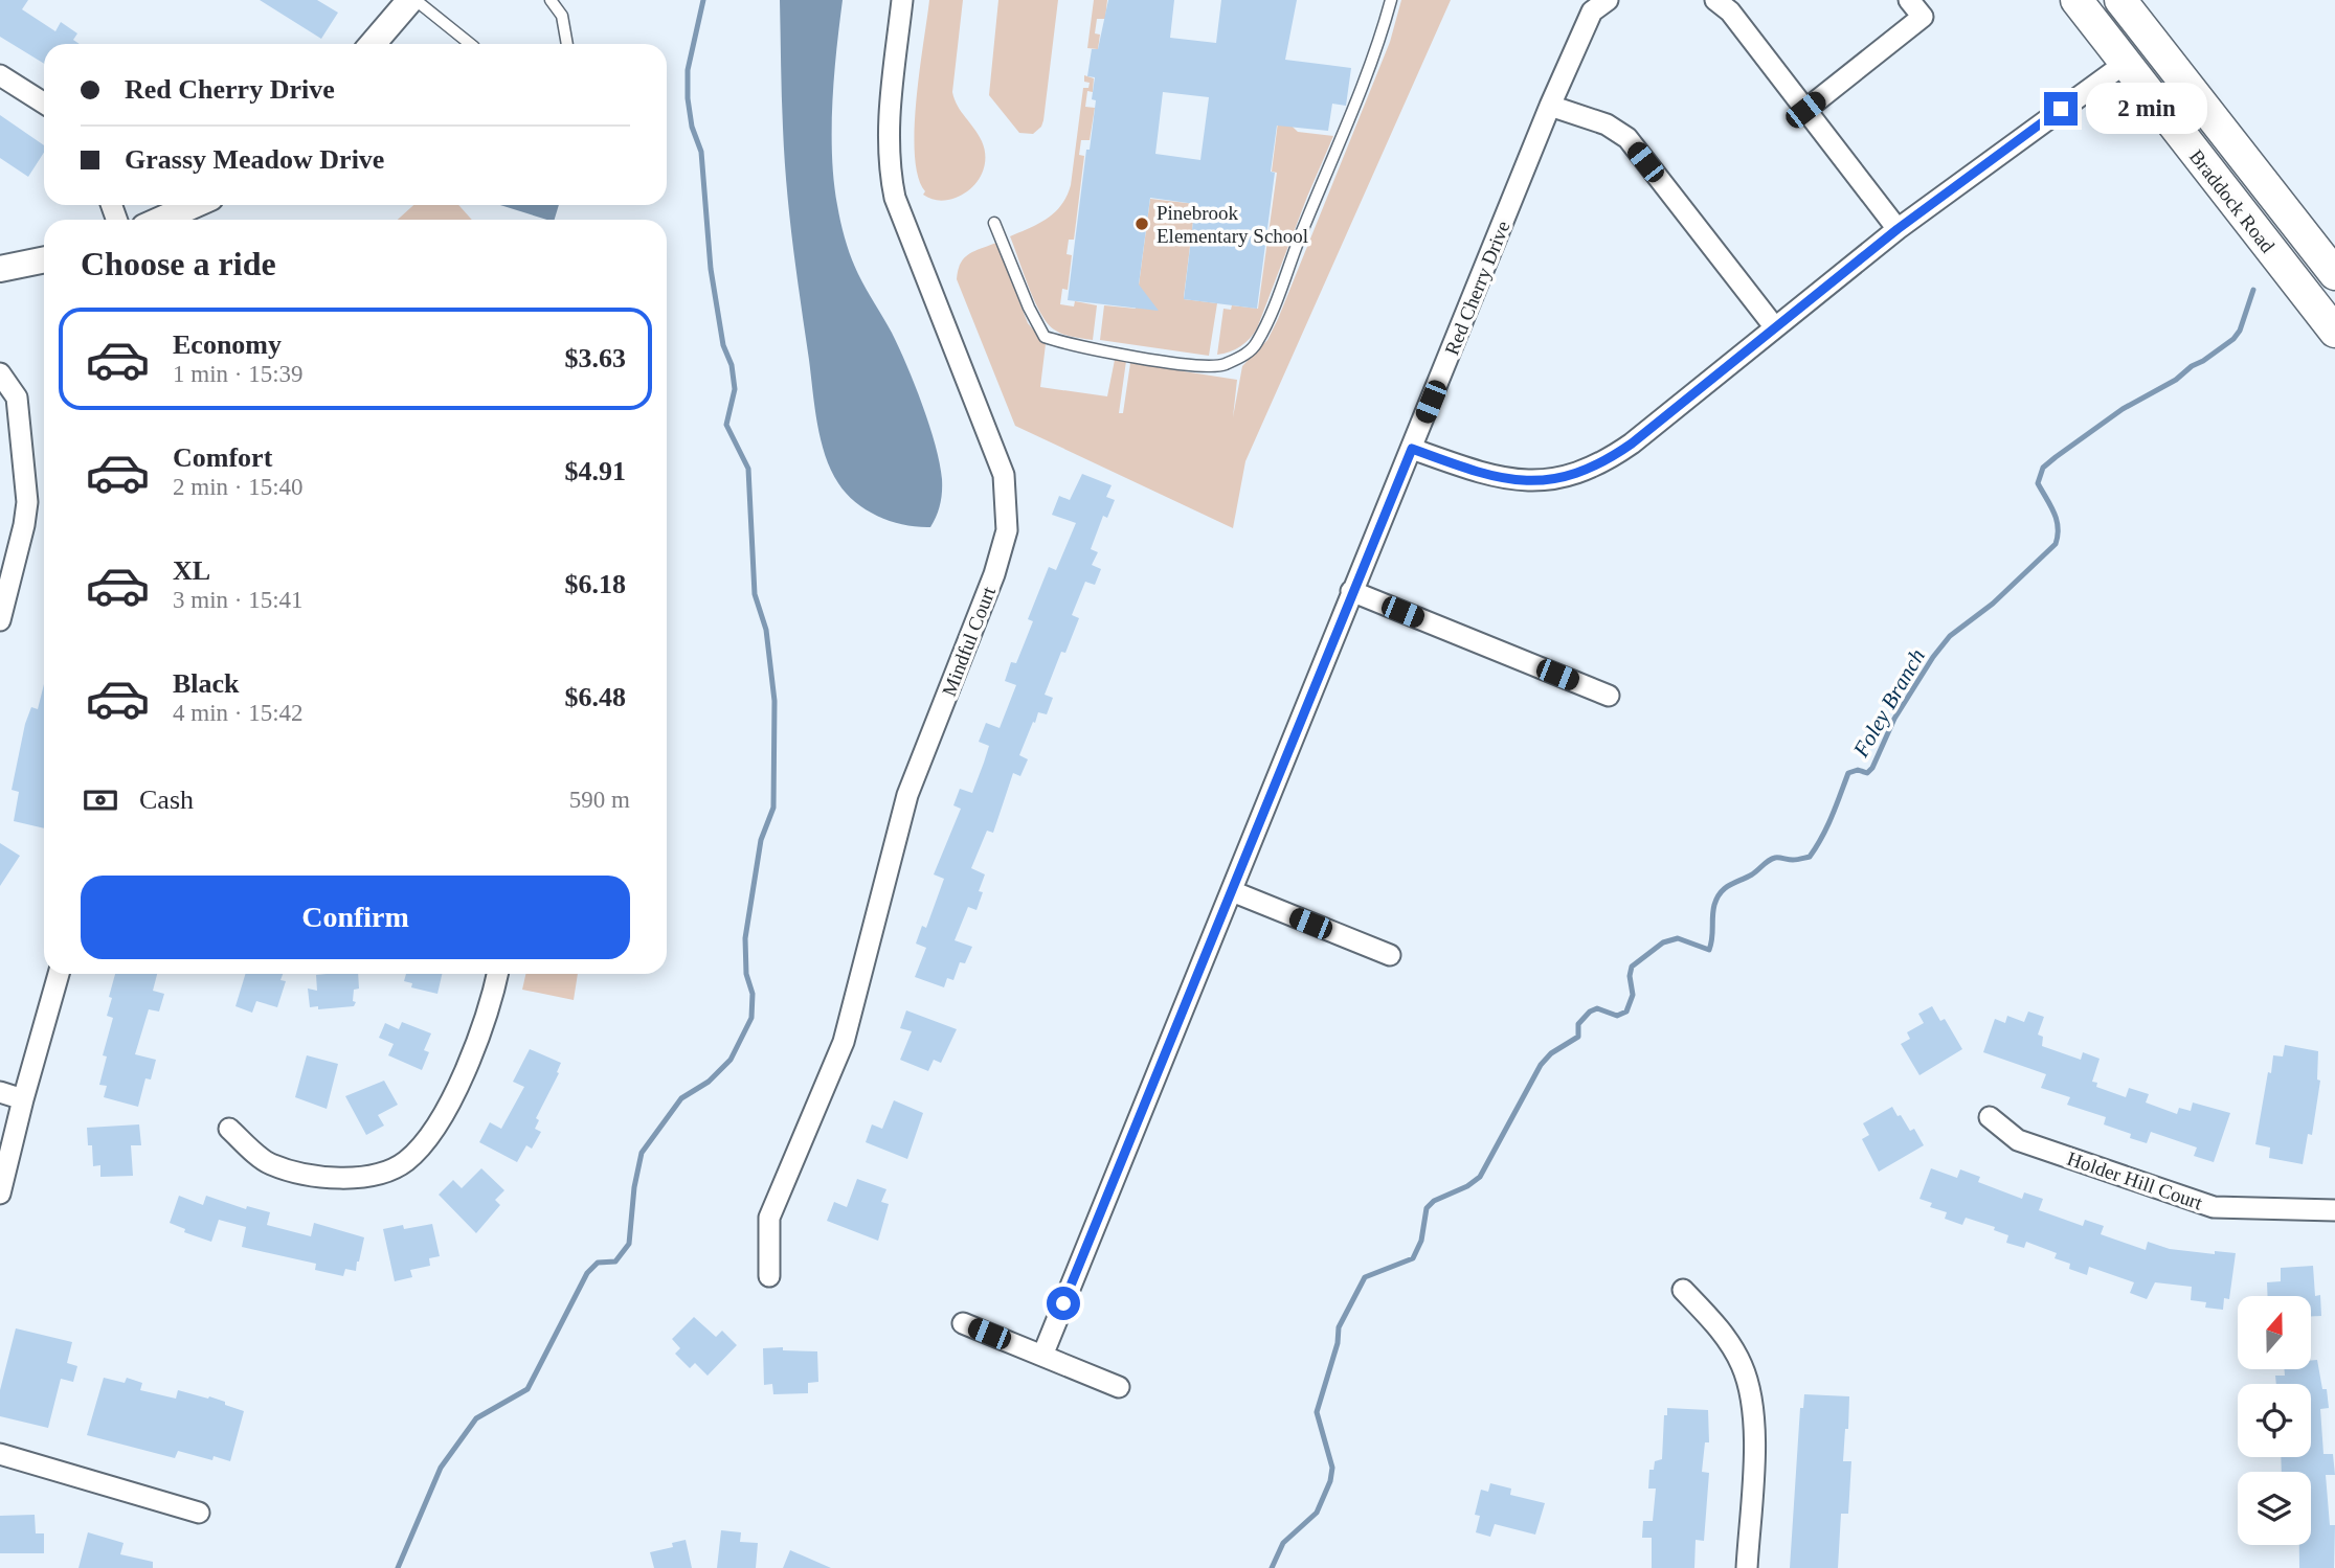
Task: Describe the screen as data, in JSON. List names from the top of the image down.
{
  "streets": {
    "main road": ["Braddock Road"],
    "street": ["Red Cherry Drive", "Mindful Court", "Holder Hill Court"]
  },
  "water": ["Foley Branch"],
  "places": ["Pinebrook Elementary School"],
  "north": "top",
  "page": {
    "banner": ["Red Cherry Drive", "Grassy Meadow Drive"],
    "bubble": "2 min",
    "heading": "Choose a ride",
    "list": [
      {
        "name": "Economy",
        "note": "1 min · 15:39",
        "value": "$3.63"
      },
      {
        "name": "Comfort",
        "note": "2 min · 15:40",
        "value": "$4.91"
      },
      {
        "name": "XL",
        "note": "3 min · 15:41",
        "value": "$6.18"
      },
      {
        "name": "Black",
        "note": "4 min · 15:42",
        "value": "$6.48"
      }
    ],
    "pay": ["Cash", "590 m"],
    "buttons": "Confirm"
  }
}
